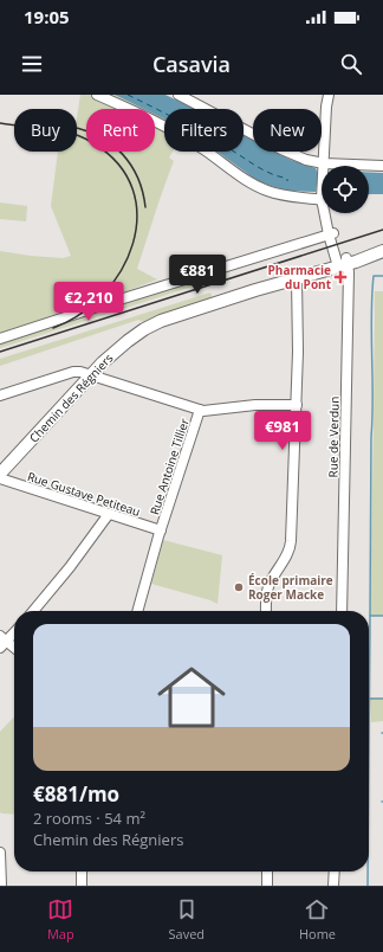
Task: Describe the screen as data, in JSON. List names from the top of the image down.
{
  "streets": {
    "main road": ["Chemin des Régniers"],
    "street": ["Rue de Verdun", "Rue Antoine Tillier", "Rue Gustave Petiteau"]
  },
  "crossings": [
    ["Chemin des Régniers", "Rue de Verdun"],
    ["Rue Antoine Tillier", "Rue Gustave Petiteau"]
  ],
  "places": {
    "health": ["Pharmacie du Pont"],
    "other": ["École primaire Roger Macke"]
  },
  "page": {
    "status": "19:05",
    "header": "Casavia",
    "chip": [
      "Buy",
      "Rent",
      "Filters",
      "New"
    ],
    "price": ["€881", "€2,210", "€981"],
    "list": [
      {
        "name": "€881/mo",
        "note": "2 rooms · 54 m² · Chemin des Régniers"
      }
    ],
    "tabs": ["Map", "Saved", "Home"]
  }
}
